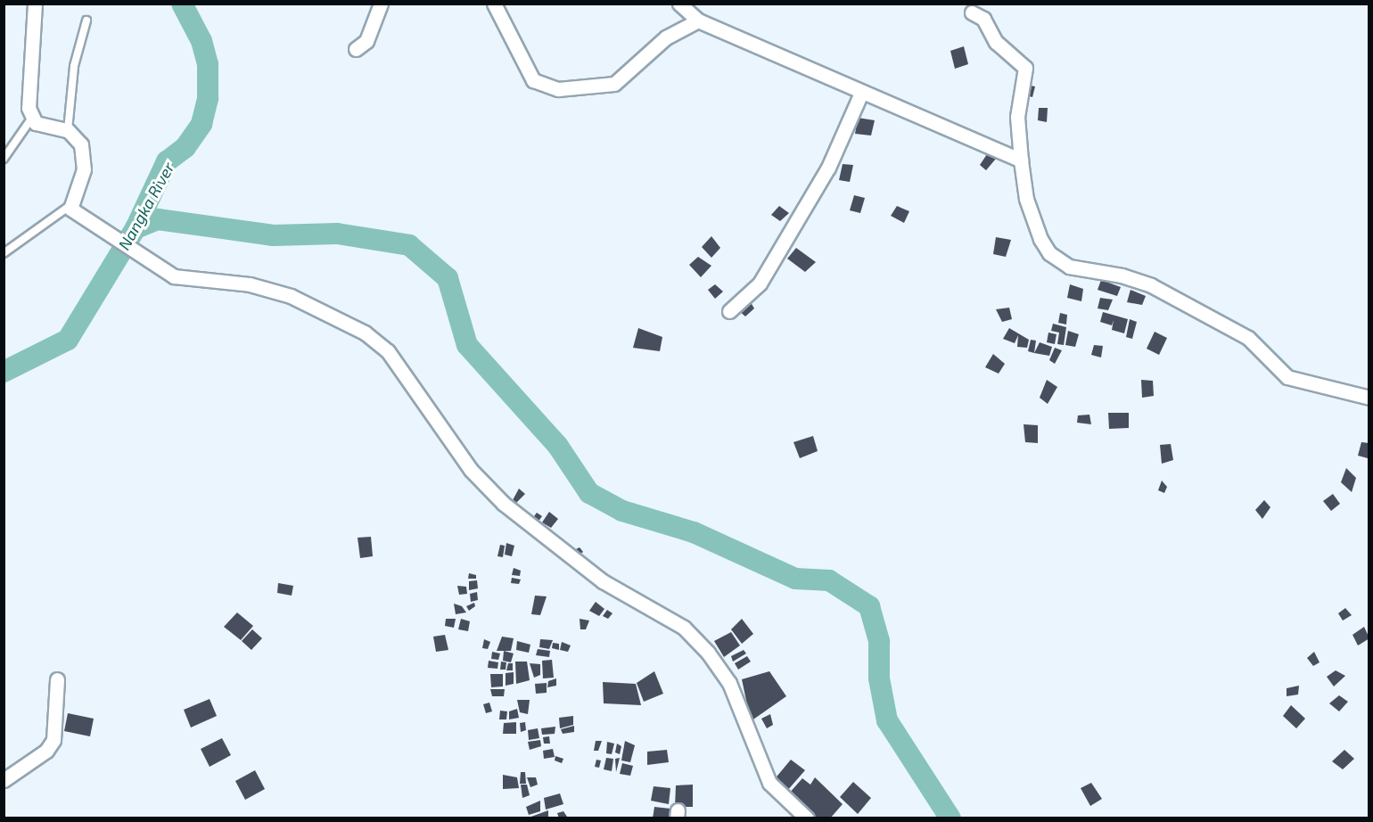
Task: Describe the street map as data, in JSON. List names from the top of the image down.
{
  "water": ["Nangka River"]
}
